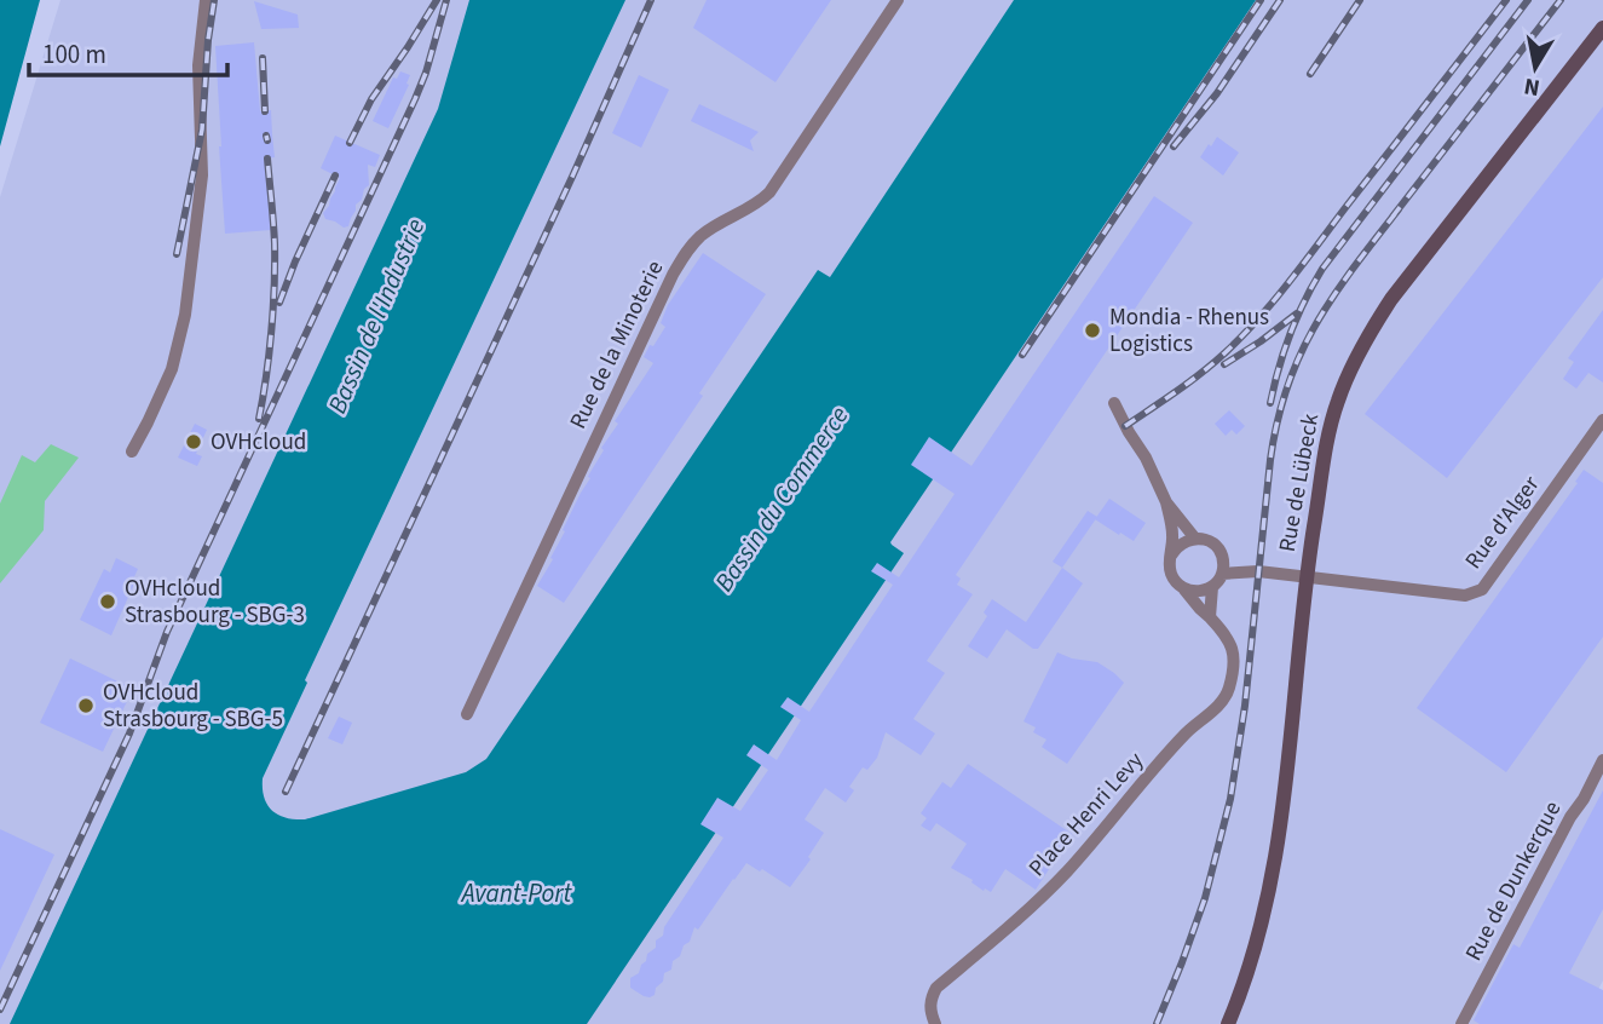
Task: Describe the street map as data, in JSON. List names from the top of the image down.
{
  "streets": {
    "main road": ["Rue de Lübeck"],
    "street": [
      "Rue de la Minoterie",
      "Rue d'Alger",
      "Place Henri Levy",
      "Rue de Dunkerque"
    ]
  },
  "crossings": [
    ["Rue de Lübeck", "Rue d'Alger"]
  ],
  "water": ["Bassin de l'Industrie", "Bassin du Commerce", "Avant-Port"],
  "places": [
    "Mondia - Rhenus Logistics",
    "OVHcloud",
    "OVHcloud Strasbourg - SBG-3",
    "OVHcloud Strasbourg - SBG-5"
  ],
  "scale_bar": "100 m",
  "north": "bottom"
}
